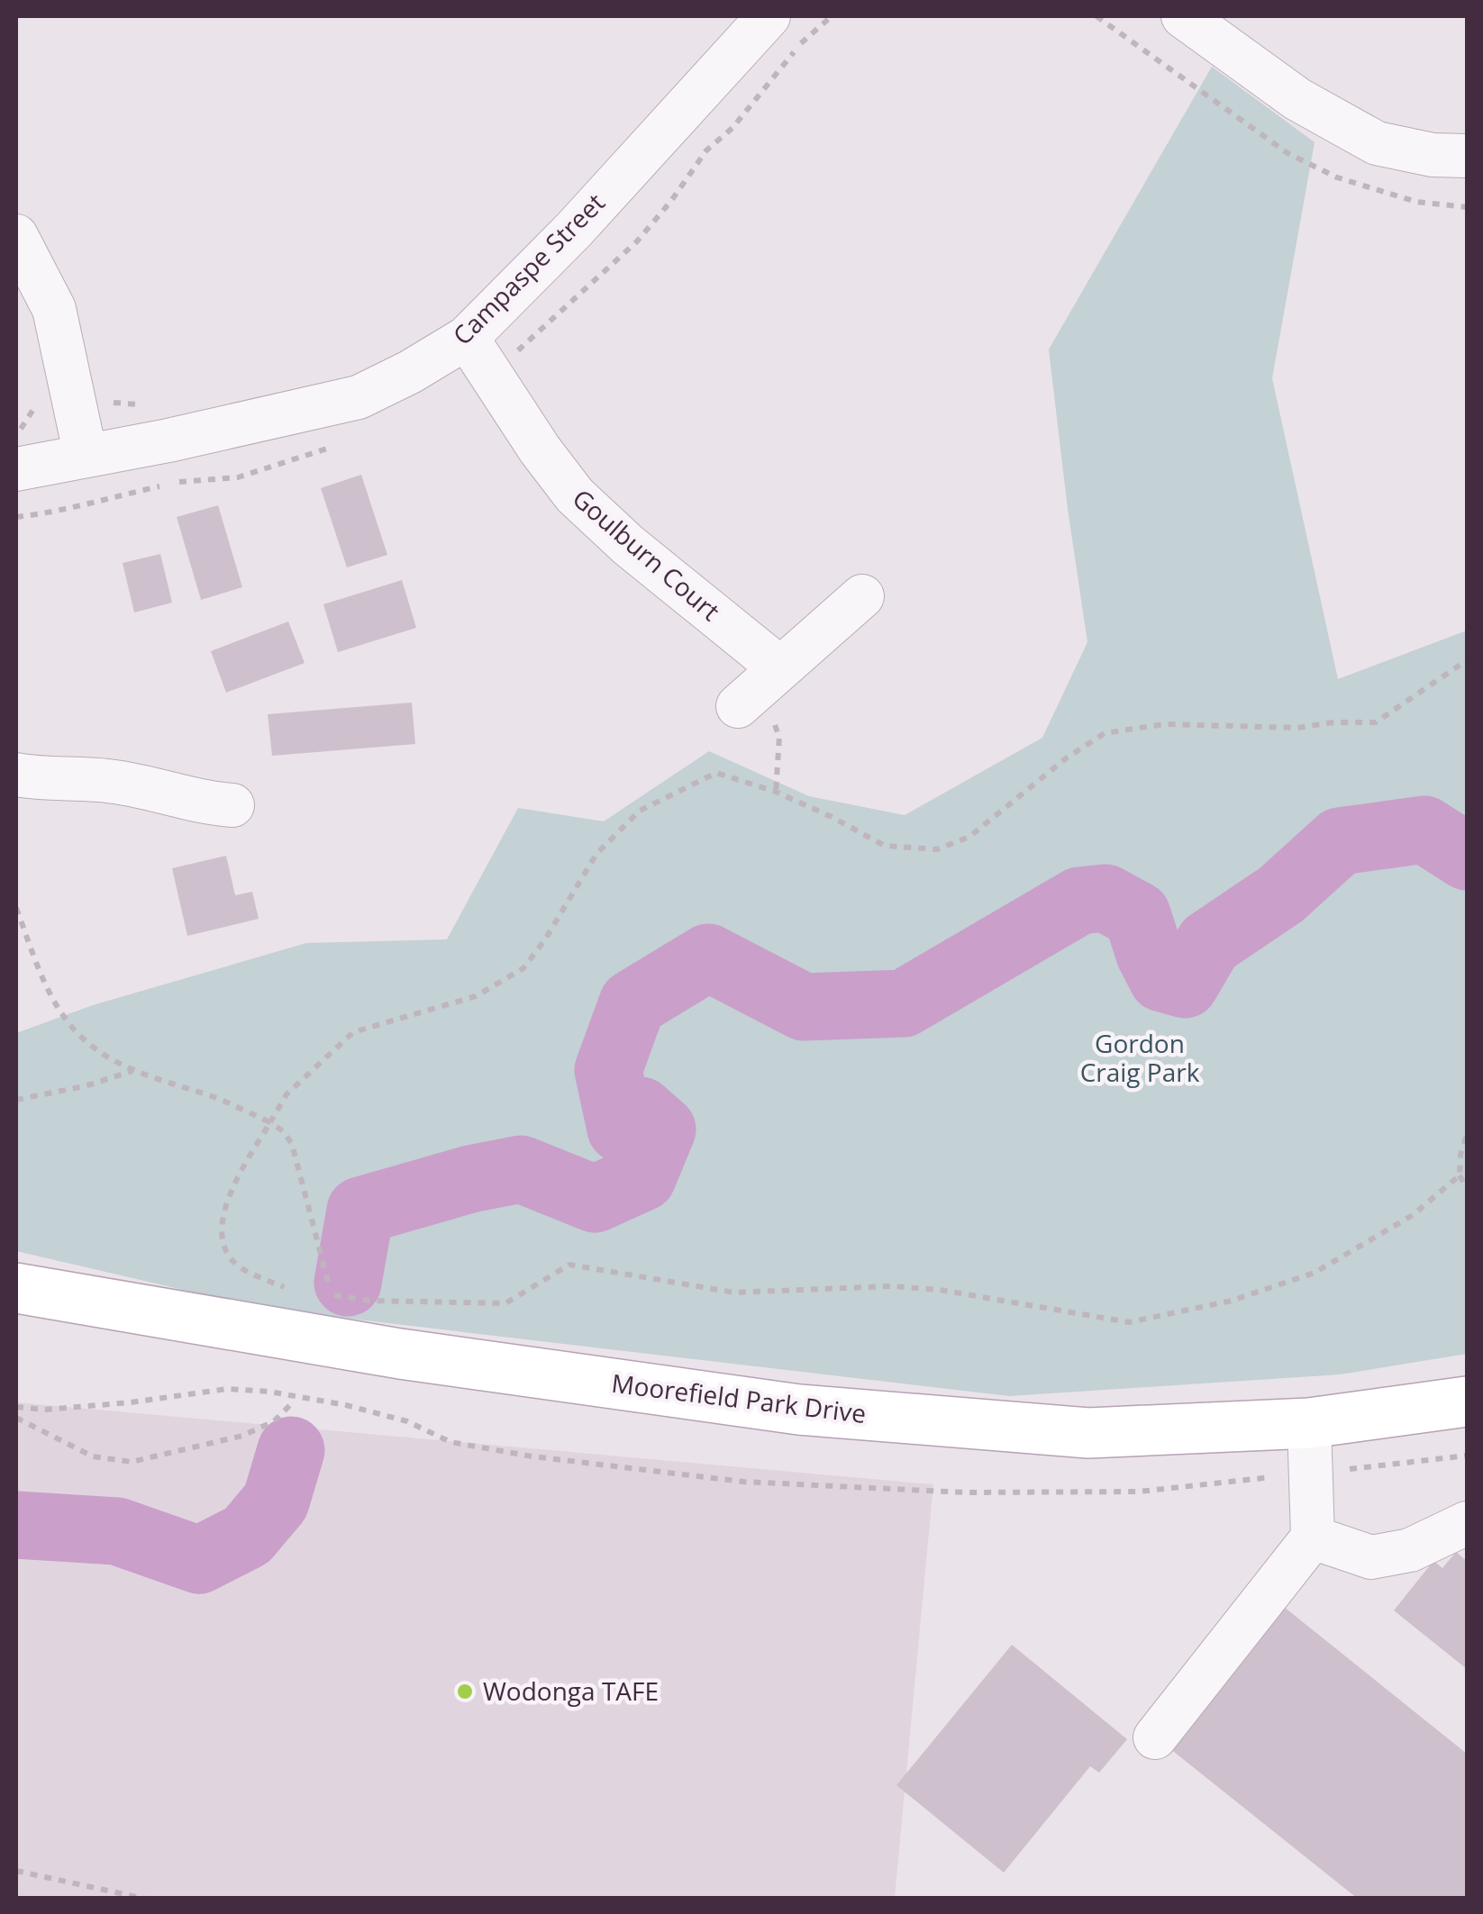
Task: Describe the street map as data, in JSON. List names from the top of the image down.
{
  "streets": {
    "main road": ["Moorefield Park Drive"],
    "street": ["Campaspe Street", "Goulburn Court"]
  },
  "crossings": [
    ["Campaspe Street", "Goulburn Court"]
  ],
  "parks": ["Gordon Craig Park"],
  "places": ["Wodonga TAFE"]
}
